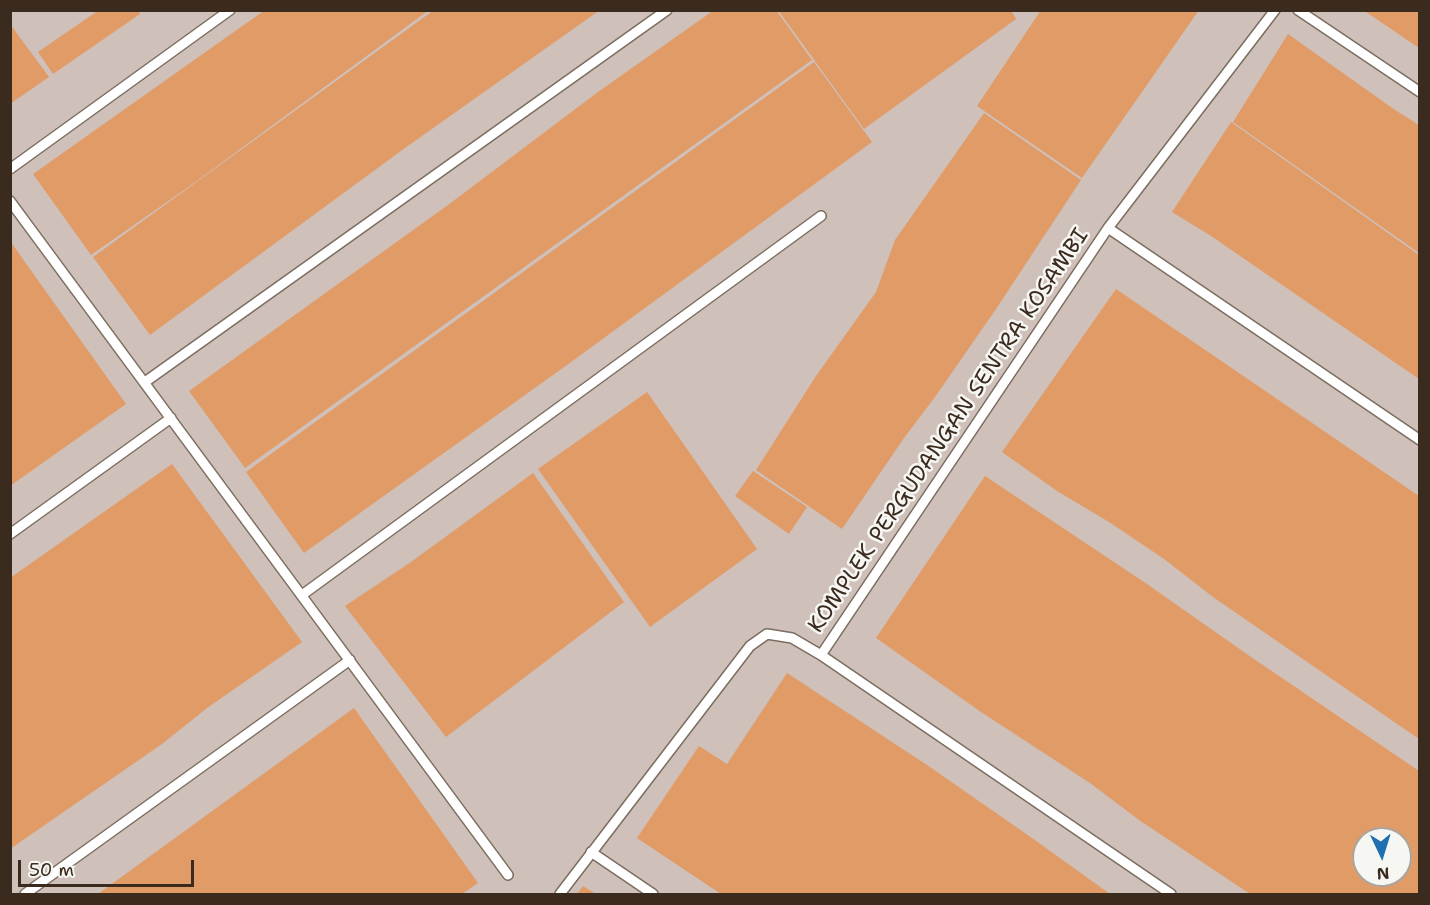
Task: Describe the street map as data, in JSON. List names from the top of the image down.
{
  "streets": {
    "lane": ["KOMPLEK PERGUDANGAN SENTRA KOSAMBI"]
  },
  "scale_bar": "50 m",
  "north": "bottom"
}
